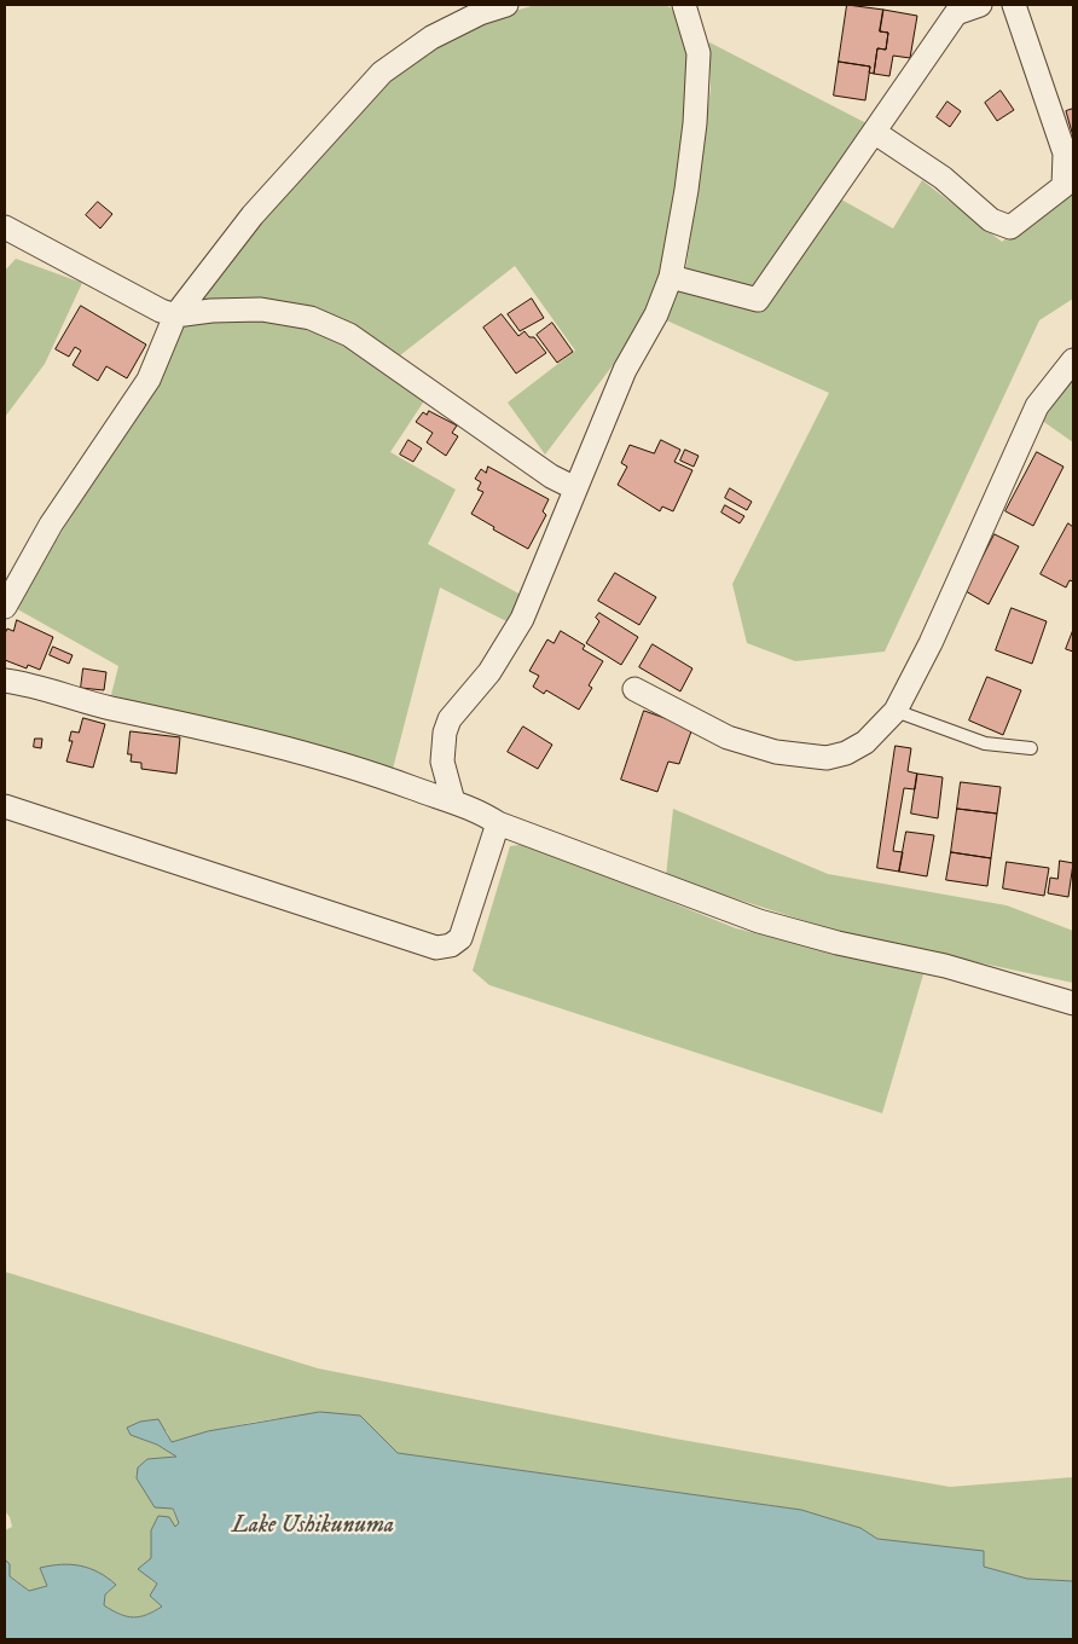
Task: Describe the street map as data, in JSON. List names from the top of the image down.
{
  "water": ["Lake Ushikunuma"]
}
